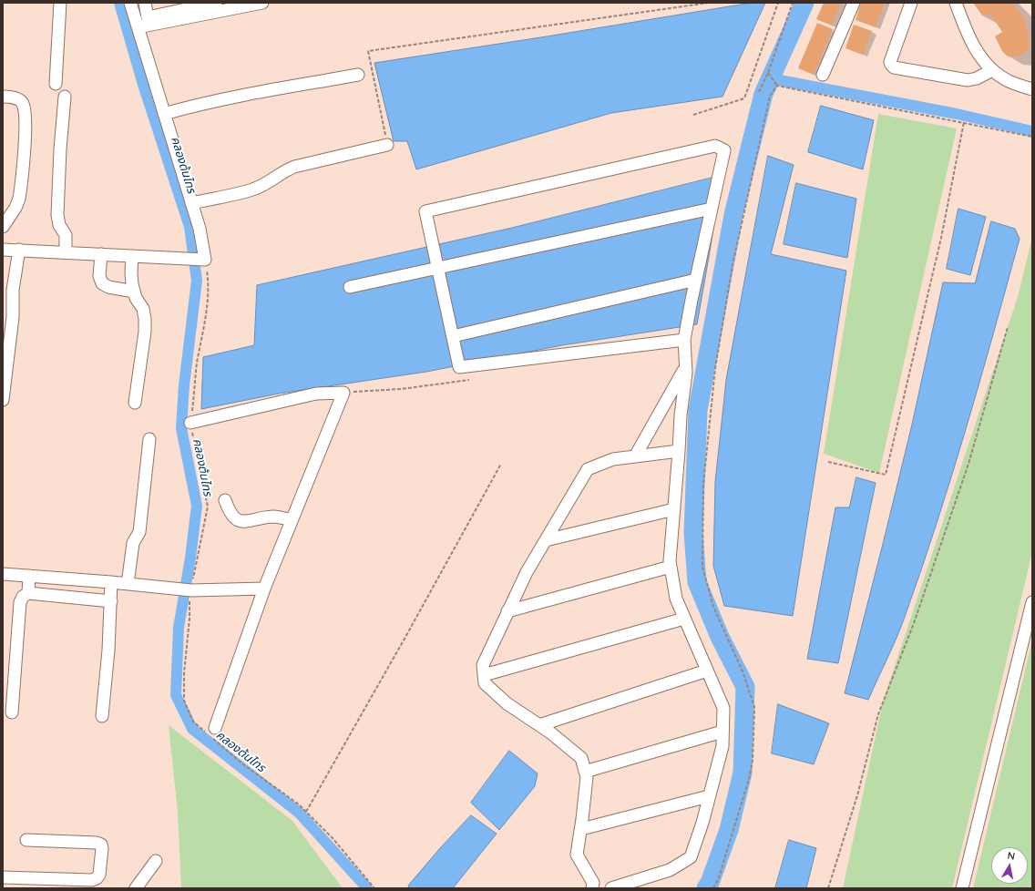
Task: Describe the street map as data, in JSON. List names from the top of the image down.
{
  "water": ["คลองต้นไทร"],
  "north": "top"
}
